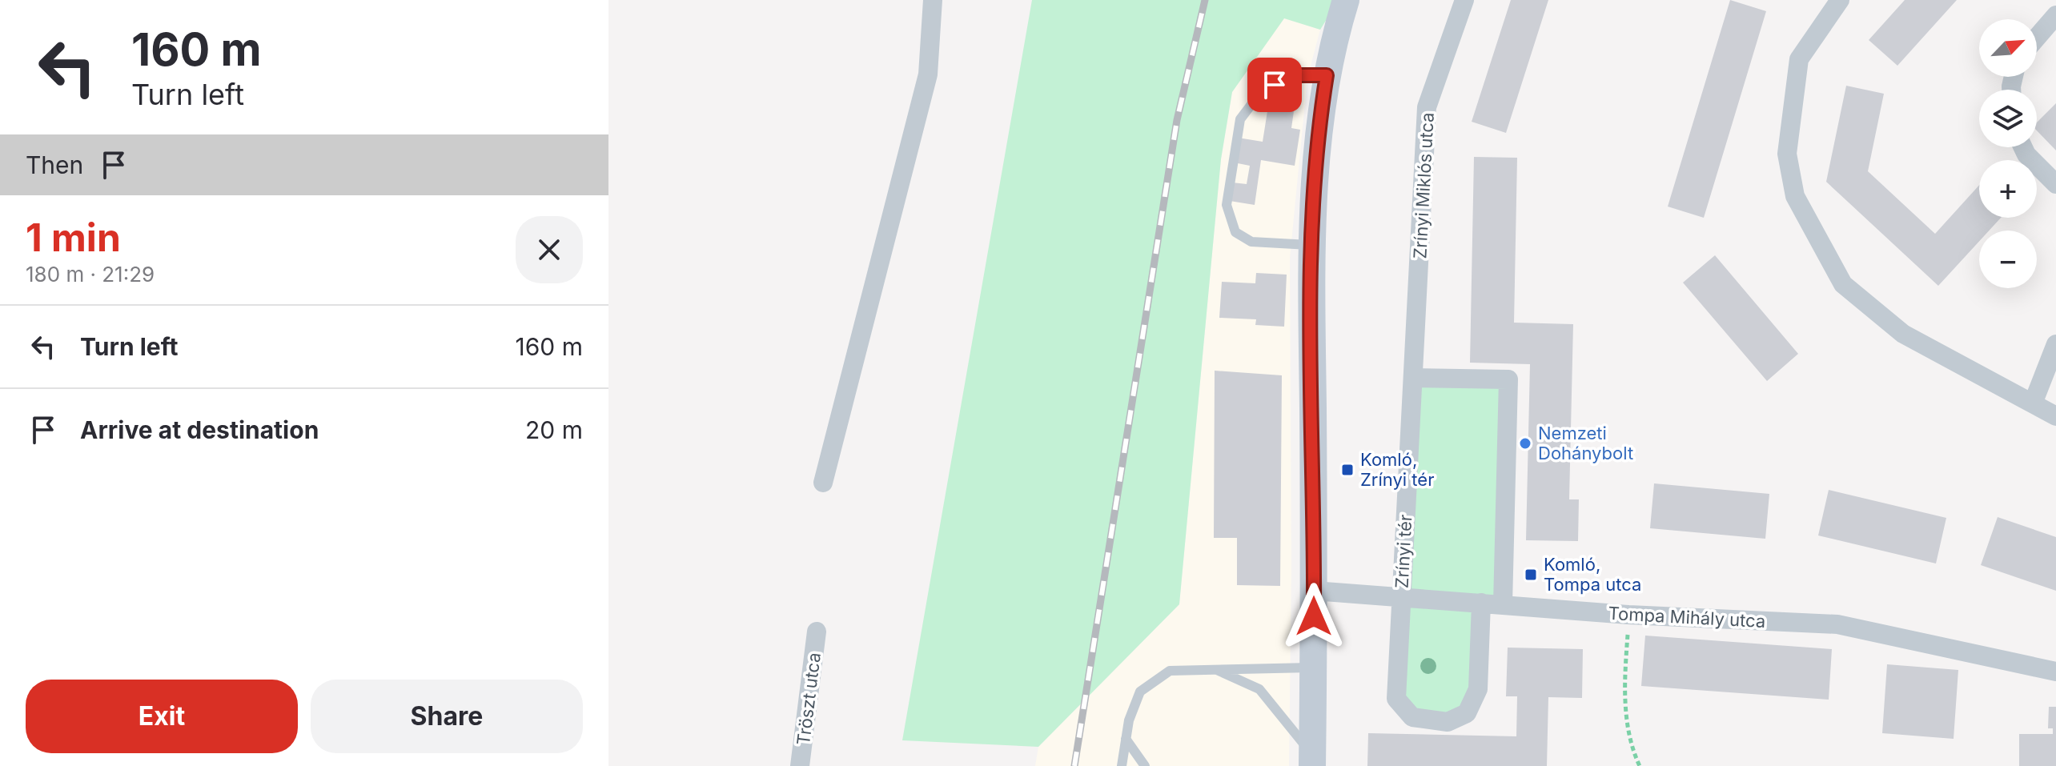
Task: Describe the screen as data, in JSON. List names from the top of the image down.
{
  "streets": {
    "street": [
      "Zrínyi Miklós utca",
      "Zrínyi tér",
      "Tompa Mihály utca",
      "Tröszt utca"
    ]
  },
  "crossings": [
    ["Zrínyi Miklós utca", "Zrínyi tér"],
    ["Zrínyi tér", "Tompa Mihály utca"]
  ],
  "places": {
    "other": ["Nemzeti Dohánybolt"],
    "transit": ["Komló, Zrínyi tér", "Komló, Tompa utca"]
  },
  "north": "top right",
  "page": {
    "turn": ["160 m", "Turn left"],
    "map_buttons": ["+", "−"],
    "then": "Then",
    "heading": ["1 min", "180 m · 21:29"],
    "list": [
      {
        "name": "Turn left",
        "value": "160 m"
      },
      {
        "name": "Arrive at destination",
        "value": "20 m"
      }
    ],
    "buttons": ["Exit", "Share"]
  }
}
